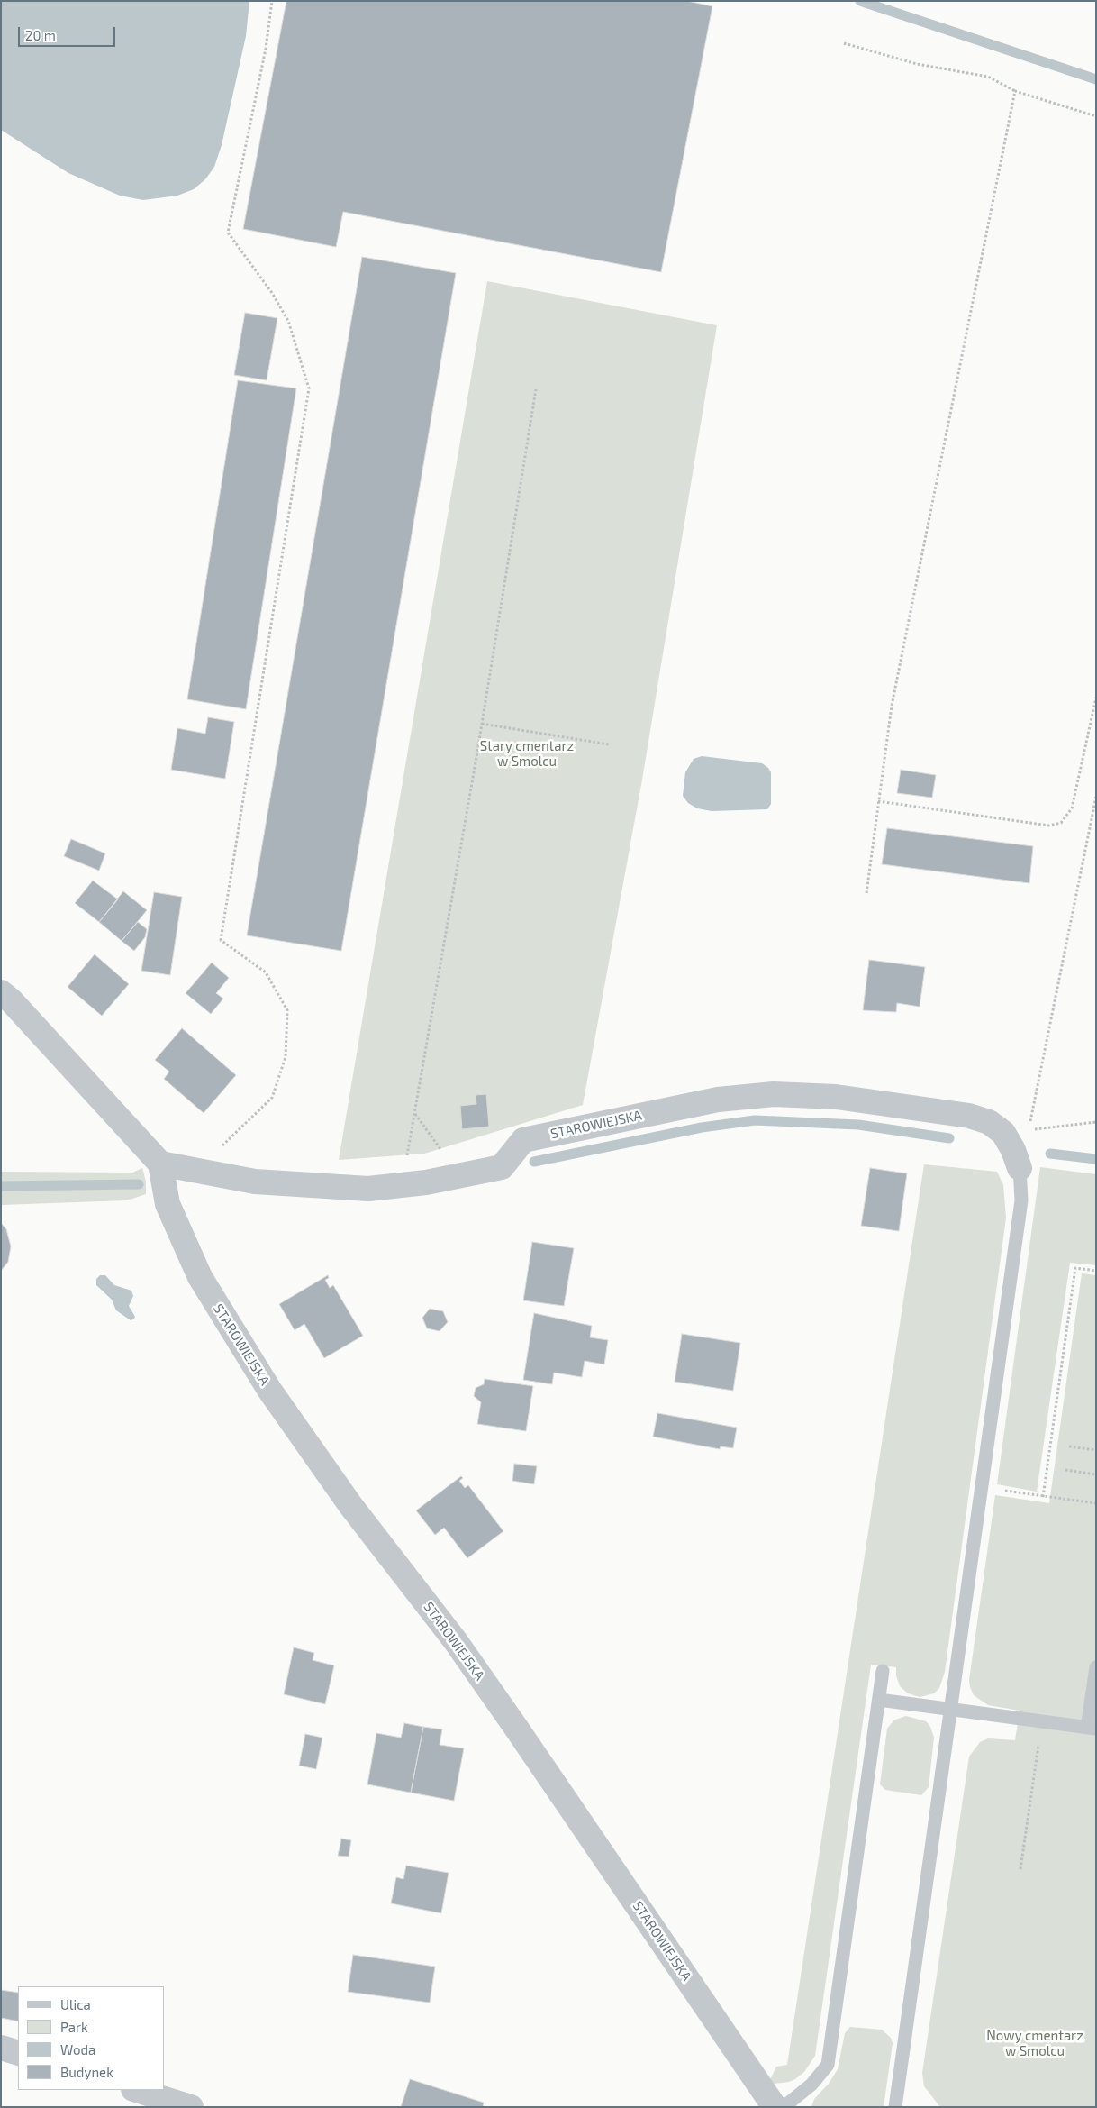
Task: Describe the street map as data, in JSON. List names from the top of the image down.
{
  "streets": {
    "street": ["STAROWIEJSKA"]
  },
  "parks": ["Stary cmentarz w Smolcu", "Nowy cmentarz w Smolcu"],
  "legend": [
    "Ulica",
    "Park",
    "Woda",
    "Budynek"
  ],
  "scale_bar": "20 m"
}
